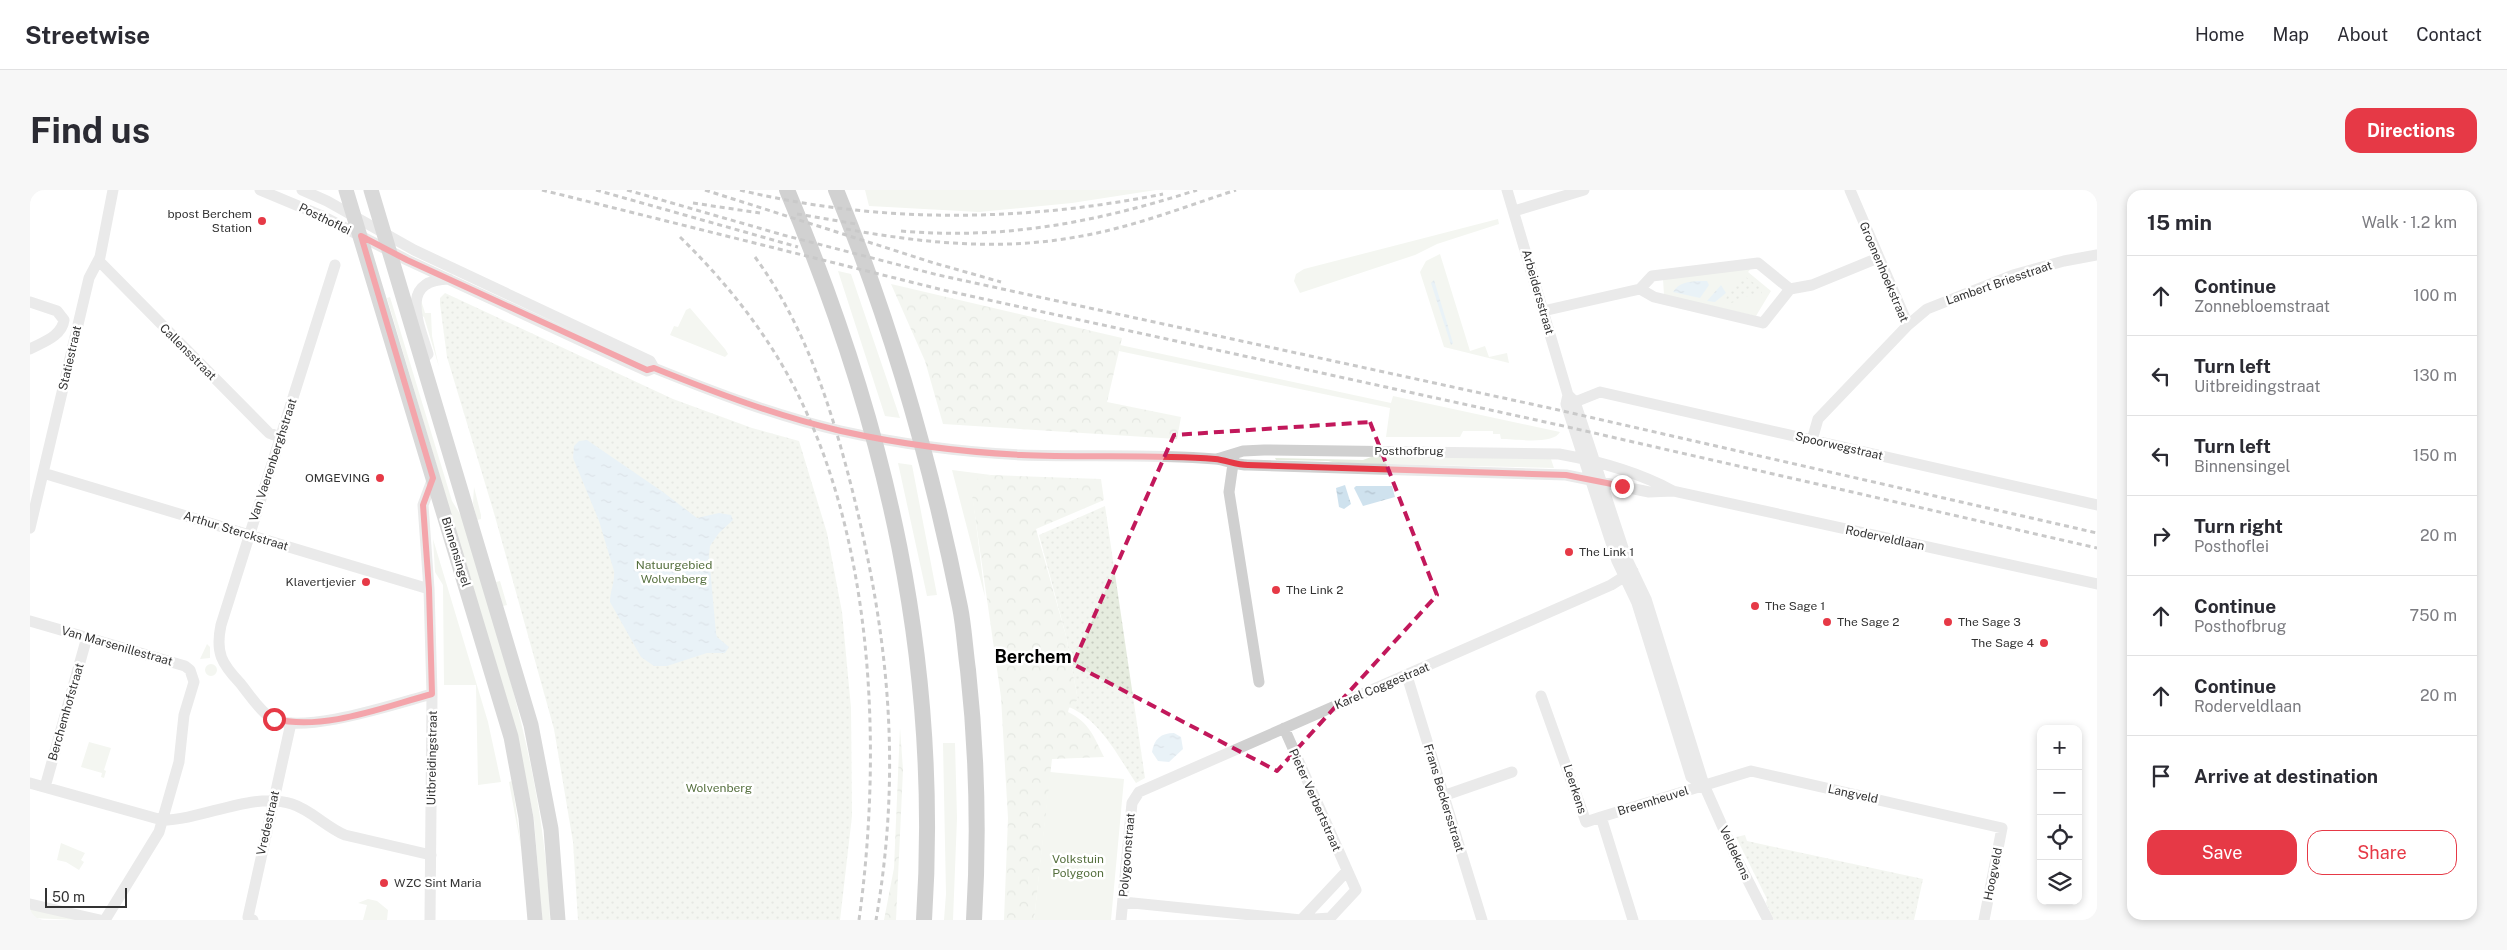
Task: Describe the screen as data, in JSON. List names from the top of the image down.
{
  "streets": {
    "main road": ["Binnensingel"],
    "street": [
      "Posthoflei",
      "Groenenhoekstraat",
      "Lambert Briesstraat",
      "Arbeidersstraat",
      "Callensstraat",
      "Statiestraat",
      "Spoorwegstraat",
      "Posthofbrug",
      "Van Vaerenberghstraat",
      "Arthur Sterckstraat",
      "Roderveldlaan",
      "Van Marsenillestraat",
      "Karel Coggestraat",
      "Berchemhofstraat",
      "Uitbreidingstraat",
      "Leerkens",
      "Langveld",
      "Frans Beckersstraat",
      "Pieter Verbertstraat",
      "Breemheuvel",
      "Vredestraat",
      "Veldekens",
      "Polygoonstraat",
      "Hoogveld"
    ]
  },
  "crossings": [
    ["Posthoflei", "Posthofbrug"],
    ["Posthoflei", "Binnensingel"],
    ["Groenenhoekstraat", "Lambert Briesstraat"],
    ["Groenenhoekstraat", "Spoorwegstraat"],
    ["Arbeidersstraat", "Spoorwegstraat"],
    ["Arbeidersstraat", "Posthofbrug"],
    ["Callensstraat", "Statiestraat"],
    ["Callensstraat", "Van Vaerenberghstraat"],
    ["Statiestraat", "Arthur Sterckstraat"],
    ["Posthofbrug", "Roderveldlaan"],
    ["Posthofbrug", "Binnensingel"],
    ["Van Vaerenberghstraat", "Arthur Sterckstraat"],
    ["Van Vaerenberghstraat", "Vredestraat"],
    ["Arthur Sterckstraat", "Uitbreidingstraat"],
    ["Binnensingel", "Uitbreidingstraat"],
    ["Van Marsenillestraat", "Berchemhofstraat"],
    ["Karel Coggestraat", "Frans Beckersstraat"],
    ["Karel Coggestraat", "Pieter Verbertstraat"],
    ["Karel Coggestraat", "Veldekens"],
    ["Karel Coggestraat", "Polygoonstraat"],
    ["Leerkens", "Breemheuvel"],
    ["Langveld", "Breemheuvel"],
    ["Langveld", "Veldekens"],
    ["Langveld", "Hoogveld"],
    ["Breemheuvel", "Veldekens"]
  ],
  "districts": ["Berchem"],
  "parks": ["Natuurgebied Wolvenberg", "Wolvenberg", "Volkstuin Polygoon"],
  "places": [
    "bpost Berchem Station",
    "OMGEVING",
    "The Link 1",
    "Klavertjevier",
    "The Link 2",
    "The Sage 1",
    "The Sage 2",
    "The Sage 3",
    "The Sage 4",
    "WZC Sint Maria"
  ],
  "scale_bar": "50 m",
  "page": {
    "header": "Streetwise",
    "nav": [
      "Home",
      "Map",
      "About",
      "Contact"
    ],
    "buttons": [
      "Directions",
      ["Save", "Share"]
    ],
    "title": "Find us",
    "heading": ["15 min", "Walk · 1.2 km"],
    "list": [
      ["Continue", "Zonnebloemstraat", "100 m"],
      ["Turn left", "Uitbreidingstraat", "130 m"],
      ["Turn left", "Binnensingel", "150 m"],
      ["Turn right", "Posthoflei", "20 m"],
      ["Continue", "Posthofbrug", "750 m"],
      ["Continue", "Roderveldlaan", "20 m"],
      "Arrive at destination"
    ],
    "map_buttons": ["+", "−"],
    "scale": "50 m"
  }
}
